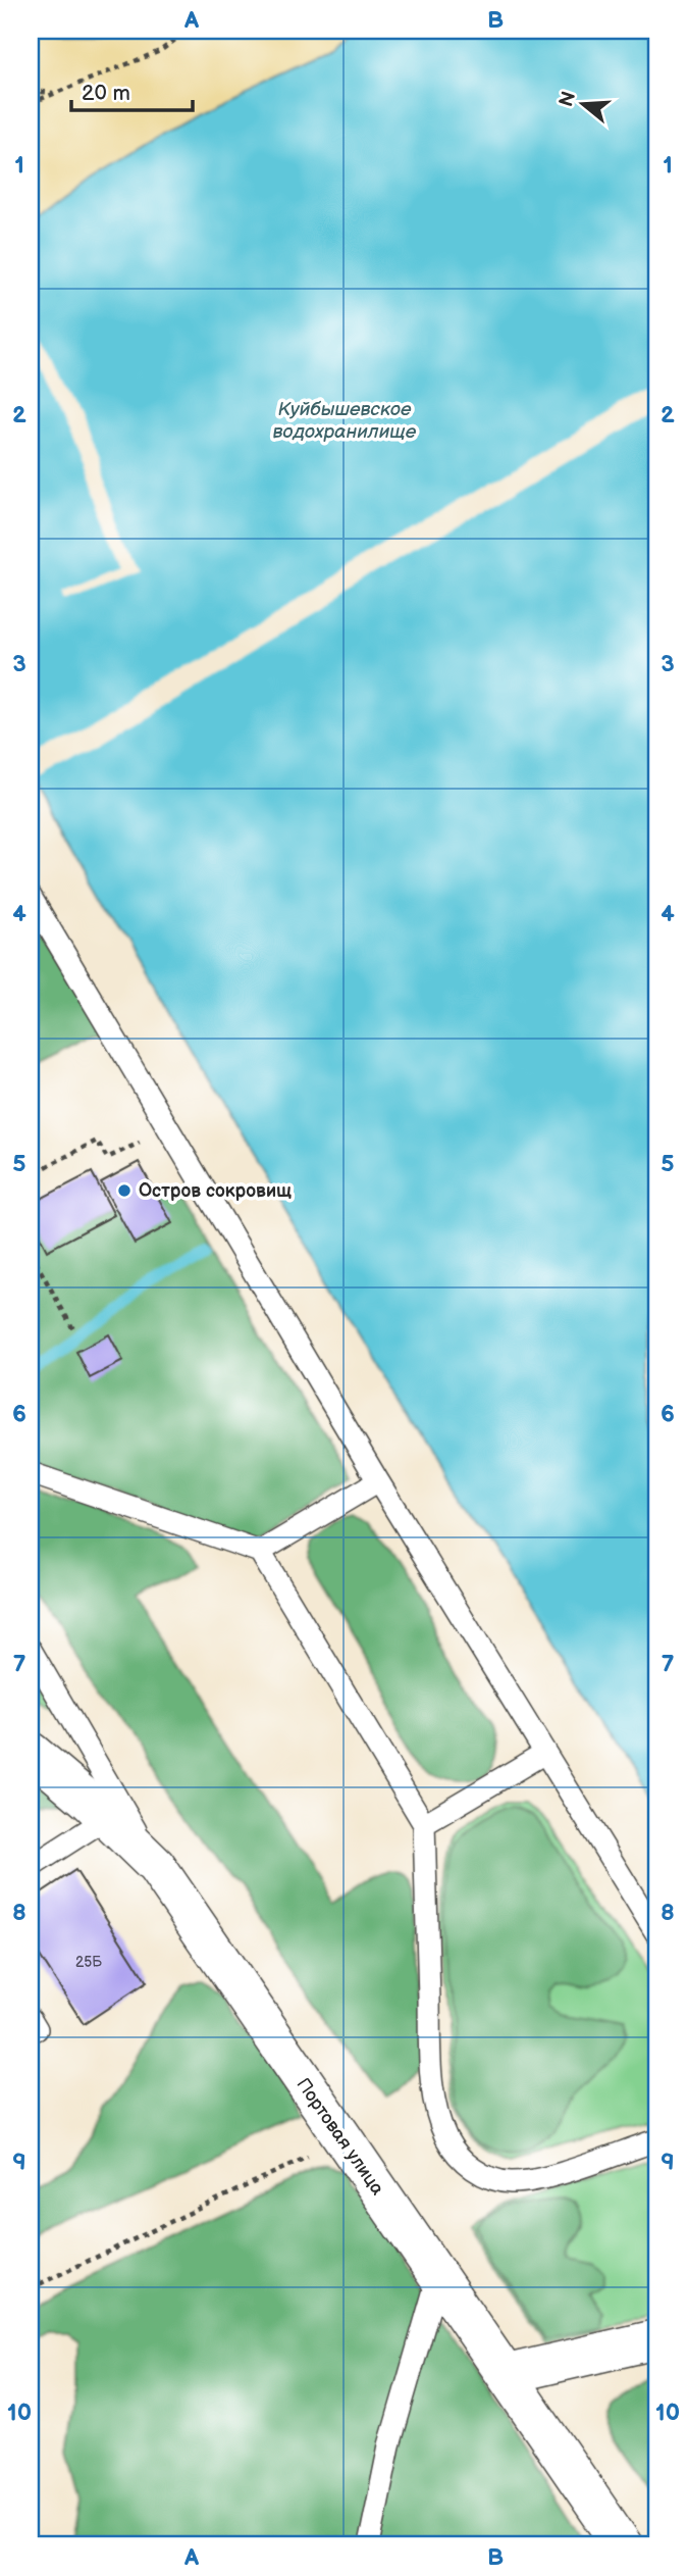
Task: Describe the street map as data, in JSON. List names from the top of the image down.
{
  "streets": {
    "street": ["Портовая улица"]
  },
  "water": ["Куйбышевское водохранилище"],
  "places": ["Остров сокровищ"],
  "house_numbers": ["25Б"],
  "scale_bar": "20 m",
  "north": "left",
  "grid": {
    "columns": ["A", "B"],
    "rows": [
      "1",
      "2",
      "3",
      "4",
      "5",
      "6",
      "7",
      "8",
      "9",
      "10"
    ]
  }
}
